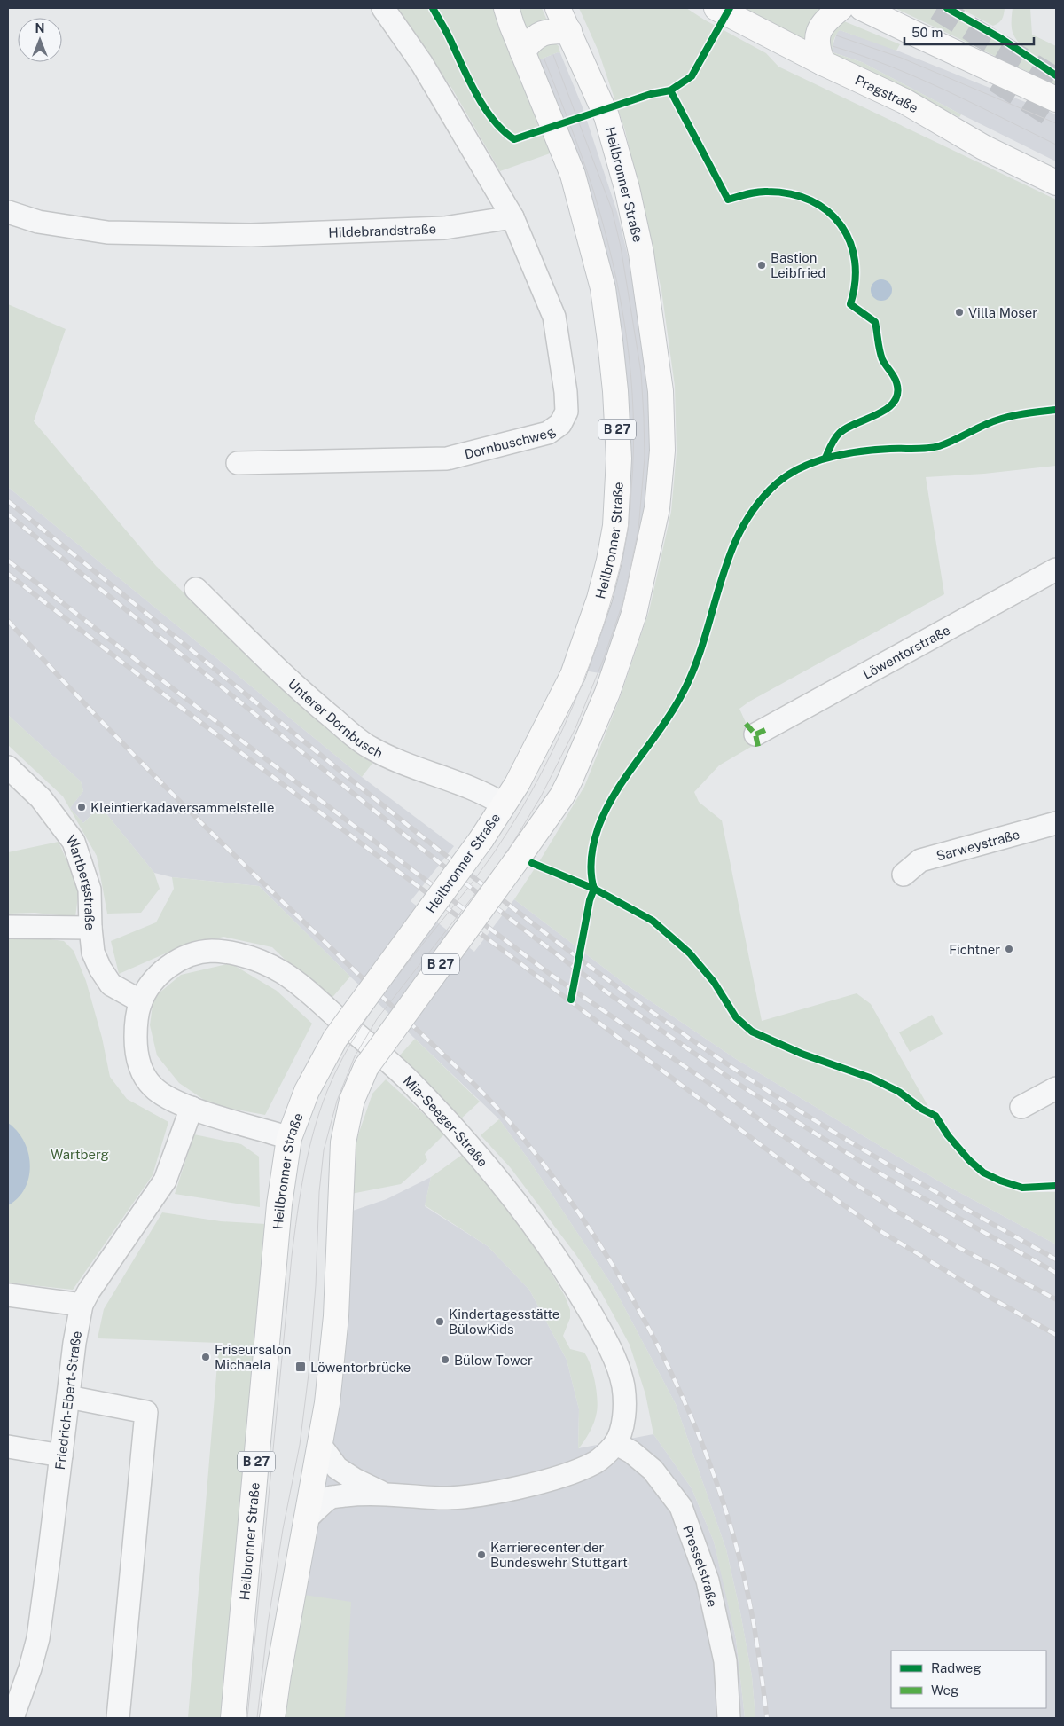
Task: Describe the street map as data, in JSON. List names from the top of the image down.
{
  "streets": {
    "main road": ["Pragstraße", "Heilbronner Straße", "B 27"],
    "street": [
      "Hildebrandstraße",
      "Dornbuschweg",
      "Löwentorstraße",
      "Unterer Dornbusch",
      "Sarweystraße",
      "Wartbergstraße",
      "Mia-Seeger-Straße",
      "Friedrich-Ebert-Straße",
      "Presselstraße"
    ]
  },
  "crossings": [
    ["Heilbronner Straße", "Unterer Dornbusch"],
    ["Heilbronner Straße", "Mia-Seeger-Straße"],
    ["Hildebrandstraße", "Dornbuschweg"],
    ["Wartbergstraße", "Mia-Seeger-Straße"],
    ["Mia-Seeger-Straße", "Friedrich-Ebert-Straße"],
    ["Mia-Seeger-Straße", "Presselstraße"]
  ],
  "parks": ["Wartberg"],
  "places": {
    "other": [
      "Bastion Leibfried",
      "Villa Moser",
      "Kleintierkadaversammelstelle",
      "Fichtner",
      "Kindertagesstätte BülowKids",
      "Friseursalon Michaela",
      "Bülow Tower",
      "Karrierecenter der Bundeswehr Stuttgart"
    ],
    "transit": ["Löwentorbrücke"]
  },
  "legend": ["Radweg", "Weg"],
  "scale_bar": "50 m",
  "north": "top"
}
